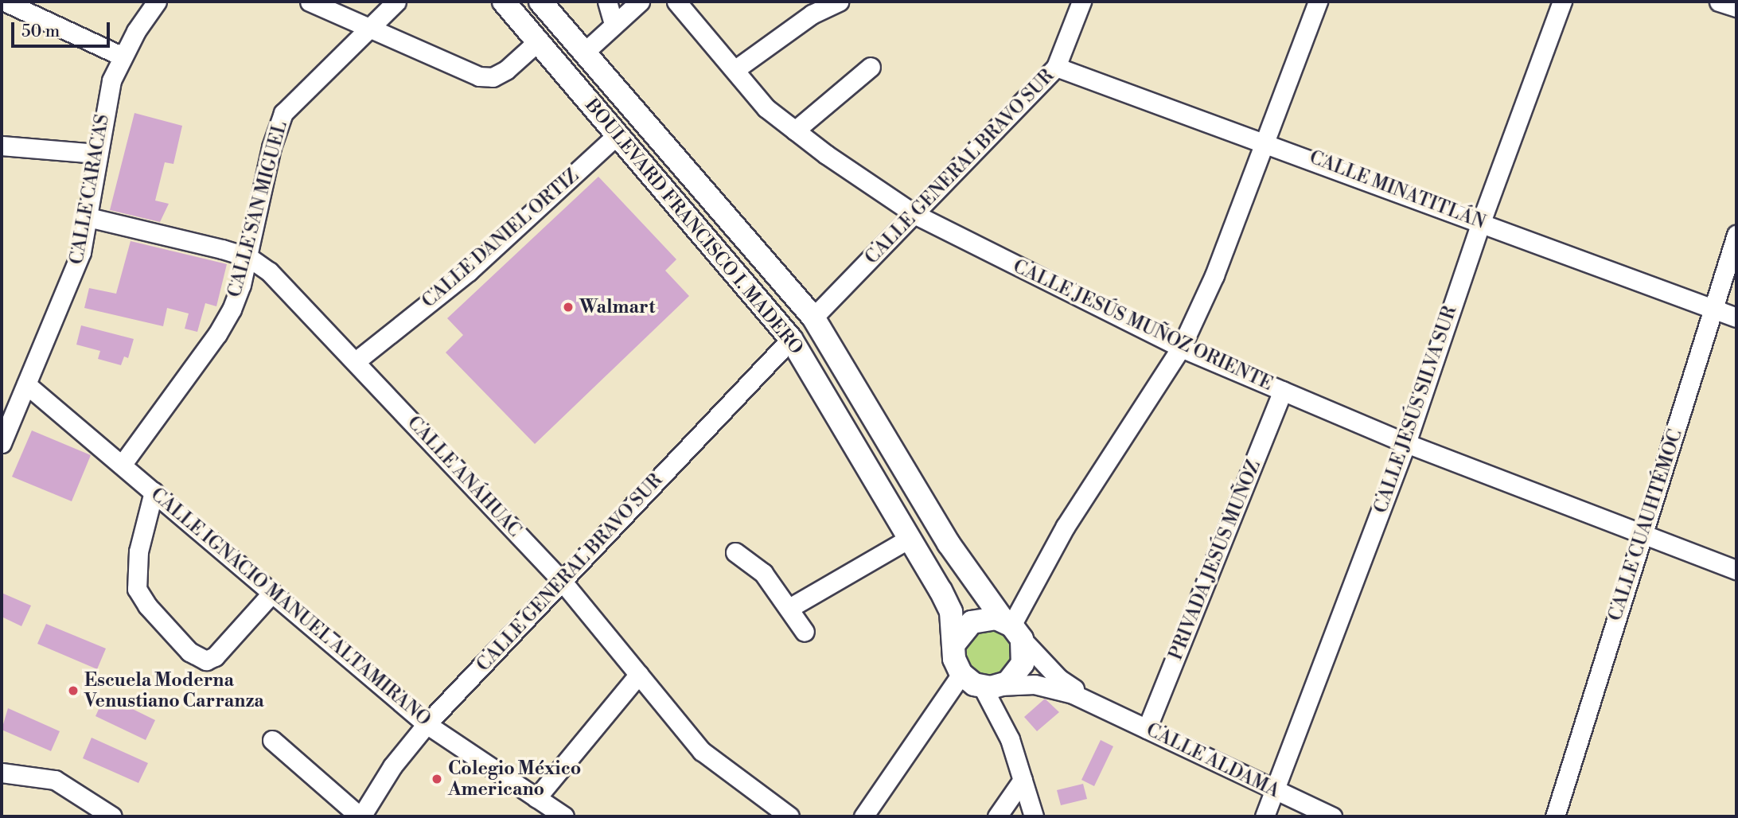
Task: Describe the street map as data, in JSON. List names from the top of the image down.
{
  "streets": {
    "main road": ["BOULEVARD FRANCISCO I. MADERO"],
    "street": [
      "CALLE GENERAL BRAVO SUR",
      "CALLE CARACAS",
      "CALLE MINATITLÁN",
      "CALLE SAN MIGUEL",
      "CALLE DANIEL ORTIZ",
      "CALLE JESÚS MUÑOZ ORIENTE",
      "CALLE JESÚS SILVA SUR",
      "CALLE ANÁHUAC",
      "CALLE CUAUHTÉMOC",
      "PRIVADA JESÚS MUÑOZ",
      "CALLE IGNACIO MANUEL ALTAMIRANO",
      "CALLE ALDAMA"
    ]
  },
  "crossings": [
    ["CALLE GENERAL BRAVO SUR", "CALLE MINATITLÁN"],
    ["CALLE GENERAL BRAVO SUR", "BOULEVARD FRANCISCO I. MADERO"],
    ["CALLE GENERAL BRAVO SUR", "CALLE JESÚS MUÑOZ ORIENTE"],
    ["CALLE GENERAL BRAVO SUR", "CALLE ANÁHUAC"],
    ["CALLE GENERAL BRAVO SUR", "CALLE IGNACIO MANUEL ALTAMIRANO"],
    ["CALLE CARACAS", "CALLE ANÁHUAC"],
    ["CALLE CARACAS", "CALLE IGNACIO MANUEL ALTAMIRANO"],
    ["CALLE MINATITLÁN", "CALLE JESÚS SILVA SUR"],
    ["CALLE MINATITLÁN", "CALLE CUAUHTÉMOC"],
    ["CALLE SAN MIGUEL", "CALLE ANÁHUAC"],
    ["CALLE SAN MIGUEL", "CALLE IGNACIO MANUEL ALTAMIRANO"],
    ["BOULEVARD FRANCISCO I. MADERO", "CALLE DANIEL ORTIZ"],
    ["BOULEVARD FRANCISCO I. MADERO", "CALLE ALDAMA"],
    ["CALLE DANIEL ORTIZ", "CALLE ANÁHUAC"],
    ["CALLE JESÚS MUÑOZ ORIENTE", "CALLE JESÚS SILVA SUR"],
    ["CALLE JESÚS MUÑOZ ORIENTE", "CALLE CUAUHTÉMOC"],
    ["CALLE JESÚS MUÑOZ ORIENTE", "PRIVADA JESÚS MUÑOZ"],
    ["CALLE JESÚS SILVA SUR", "CALLE ALDAMA"],
    ["PRIVADA JESÚS MUÑOZ", "CALLE ALDAMA"]
  ],
  "places": ["Walmart", "Escuela Moderna Venustiano Carranza", "Colegio México Americano"],
  "scale_bar": "50 m"
}
